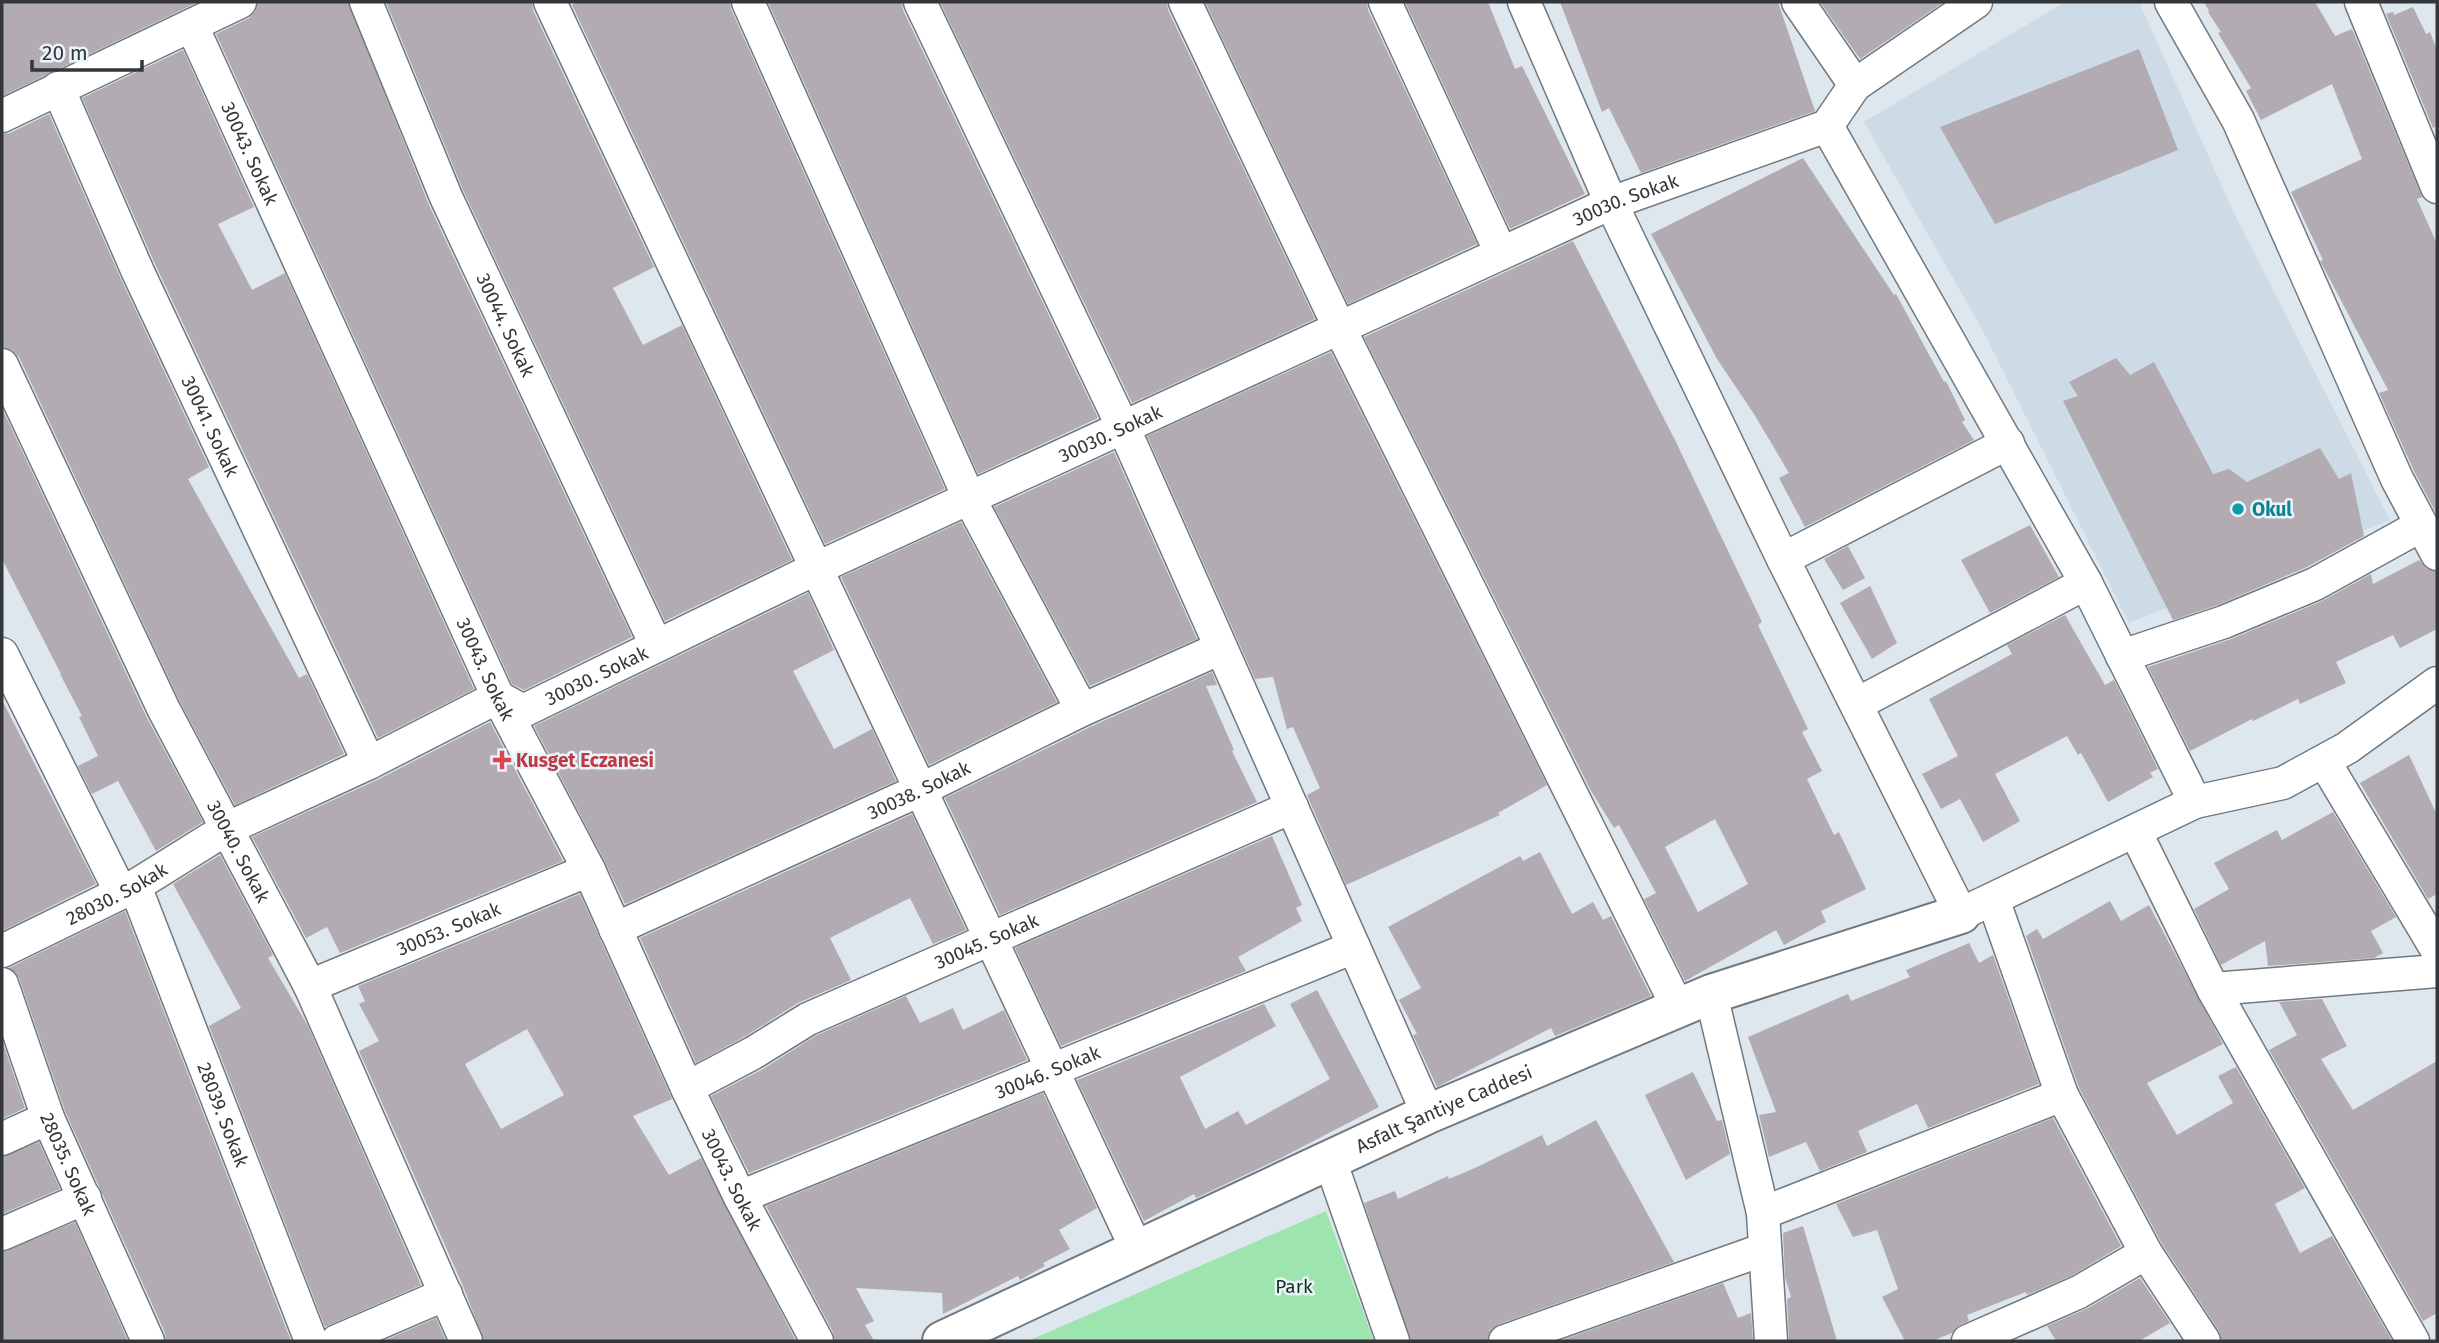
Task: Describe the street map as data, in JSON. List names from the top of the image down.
{
  "streets": {
    "street": [
      "30043. Sokak",
      "30030. Sokak",
      "30044. Sokak",
      "30041. Sokak",
      "30038. Sokak",
      "30040. Sokak",
      "28030. Sokak",
      "30053. Sokak",
      "30045. Sokak",
      "30046. Sokak",
      "Asfalt Şantiye Caddesi",
      "28039. Sokak",
      "28035. Sokak"
    ]
  },
  "crossings": [
    ["30043. Sokak", "30030. Sokak"],
    ["30043. Sokak", "30038. Sokak"],
    ["30043. Sokak", "30053. Sokak"],
    ["30043. Sokak", "30045. Sokak"],
    ["30043. Sokak", "30046. Sokak"],
    ["30030. Sokak", "30044. Sokak"],
    ["30040. Sokak", "28030. Sokak"],
    ["30040. Sokak", "30053. Sokak"],
    ["28030. Sokak", "28039. Sokak"]
  ],
  "parks": ["Park"],
  "places": {
    "other": ["Okul"],
    "health": ["Kusget Eczanesi"]
  },
  "scale_bar": "20 m"
}
